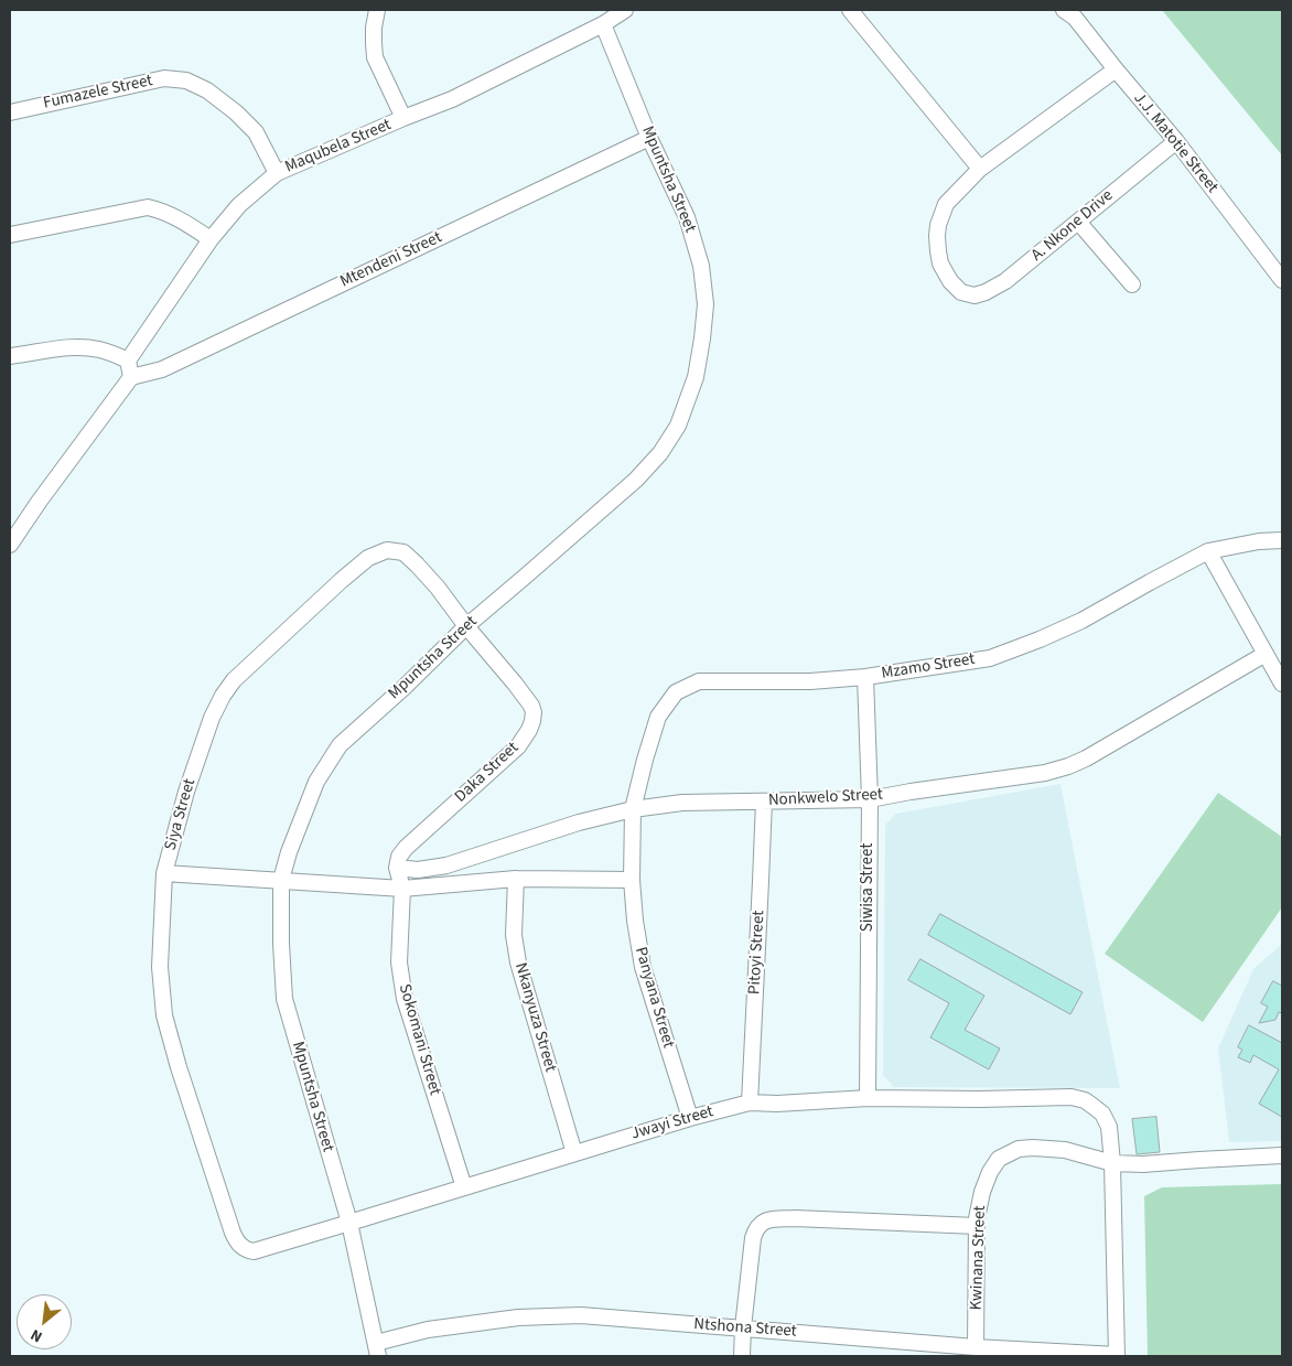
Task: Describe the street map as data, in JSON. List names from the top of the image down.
{
  "streets": {
    "street": [
      "Fumazele Street",
      "J.J. Matotie Street",
      "Maqubela Street",
      "Mpuntsha Street",
      "A. Nkone Drive",
      "Mtendeni Street",
      "Mzamo Street",
      "Daka Street",
      "Nonkwelo Street",
      "Siya Street",
      "Siwisa Street",
      "Pitoyi Street",
      "Panyana Street",
      "Nkanyuza Street",
      "Sokomani Street",
      "Jwayi Street",
      "Kwinana Street",
      "Ntshona Street"
    ]
  },
  "crossings": [
    ["Fumazele Street", "Maqubela Street"],
    ["J.J. Matotie Street", "A. Nkone Drive"],
    ["Maqubela Street", "Mpuntsha Street"],
    ["Mpuntsha Street", "Mtendeni Street"],
    ["Mpuntsha Street", "Daka Street"],
    ["Mpuntsha Street", "Siya Street"],
    ["Mpuntsha Street", "Jwayi Street"],
    ["Mpuntsha Street", "Ntshona Street"],
    ["Mzamo Street", "Nonkwelo Street"],
    ["Mzamo Street", "Siwisa Street"],
    ["Mzamo Street", "Panyana Street"],
    ["Daka Street", "Nonkwelo Street"],
    ["Daka Street", "Siya Street"],
    ["Nonkwelo Street", "Siwisa Street"],
    ["Nonkwelo Street", "Pitoyi Street"],
    ["Nonkwelo Street", "Panyana Street"],
    ["Siya Street", "Jwayi Street"],
    ["Siwisa Street", "Jwayi Street"],
    ["Pitoyi Street", "Jwayi Street"],
    ["Panyana Street", "Jwayi Street"],
    ["Nkanyuza Street", "Jwayi Street"],
    ["Sokomani Street", "Jwayi Street"],
    ["Jwayi Street", "Kwinana Street"],
    ["Kwinana Street", "Ntshona Street"]
  ],
  "north": "bottom left"
}
